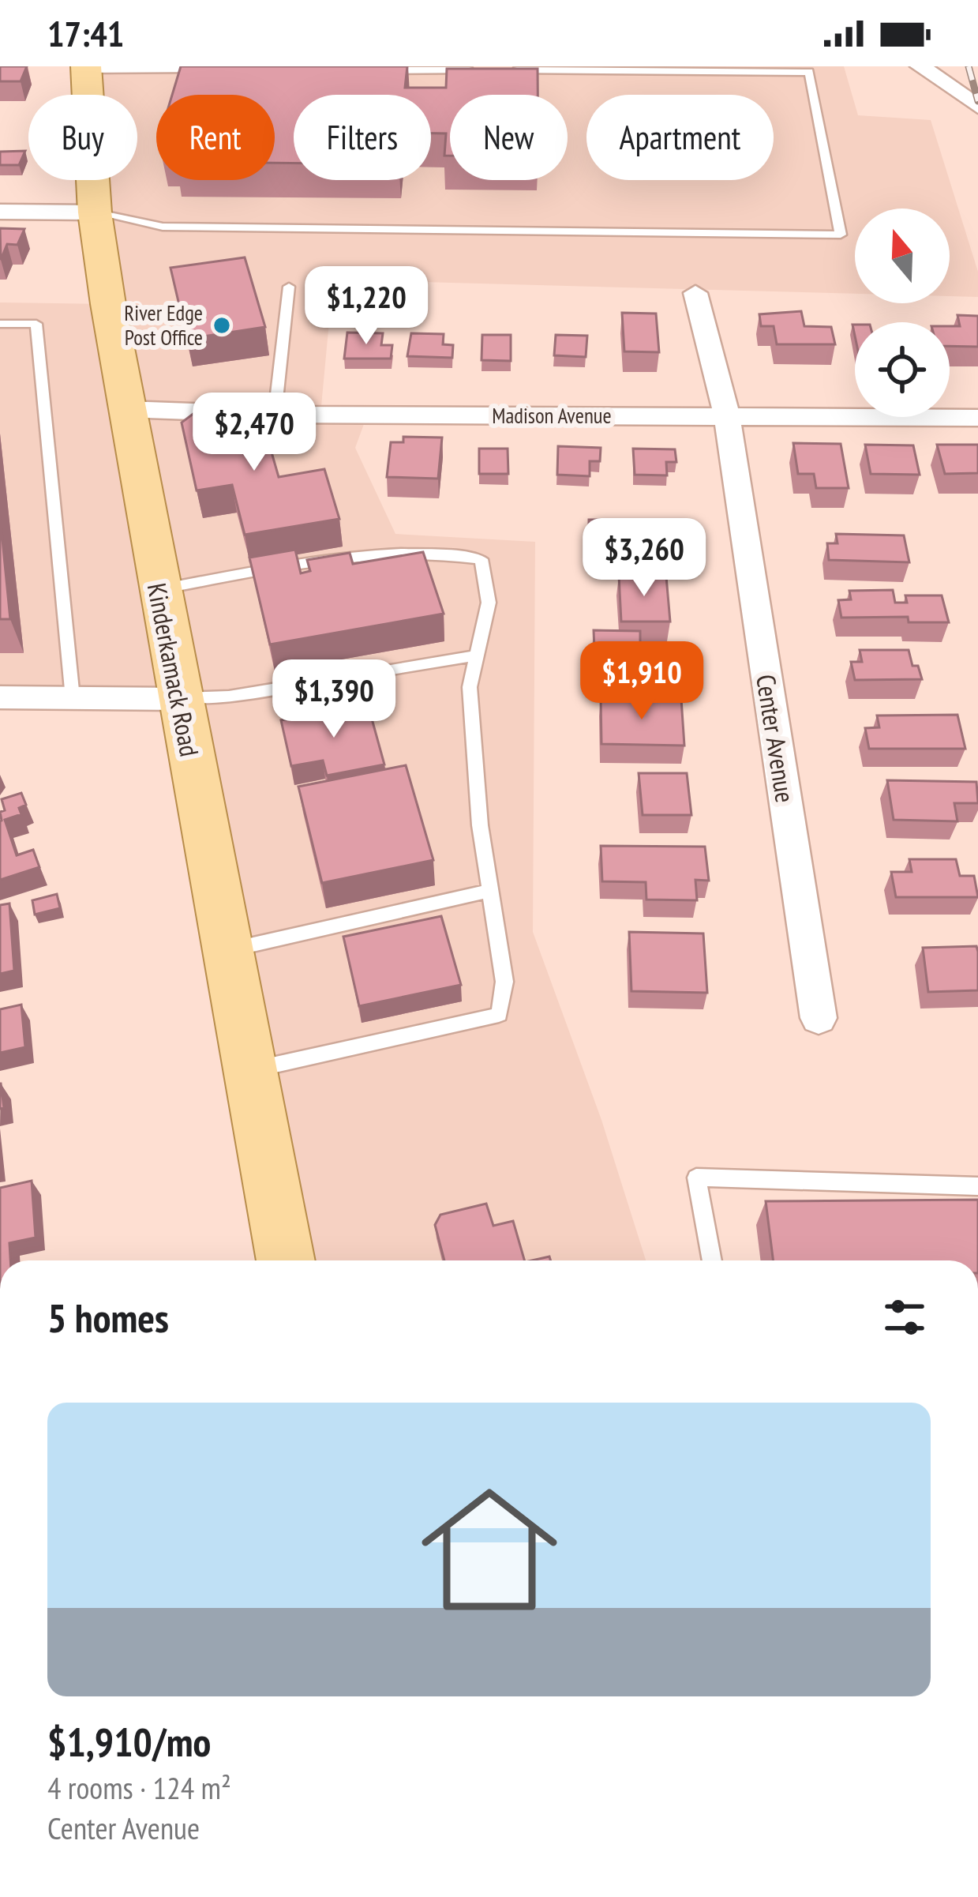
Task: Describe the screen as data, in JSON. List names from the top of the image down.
{
  "streets": {
    "main road": ["Kinderkamack Road"],
    "street": ["Madison Avenue", "Center Avenue"]
  },
  "crossings": [
    ["Madison Avenue", "Kinderkamack Road"],
    ["Madison Avenue", "Center Avenue"]
  ],
  "places": ["River Edge Post Office"],
  "north": "top",
  "page": {
    "status": "17:41",
    "chip": [
      "Buy",
      "Rent",
      "Filters",
      "New",
      "Apartment"
    ],
    "price": [
      "$1,220",
      "$2,470",
      "$3,260",
      "$1,910",
      "$1,390"
    ],
    "heading": "5 homes",
    "list": [
      {
        "name": "$1,910/mo",
        "note": "4 rooms · 124 m² · Center Avenue"
      }
    ]
  }
}
